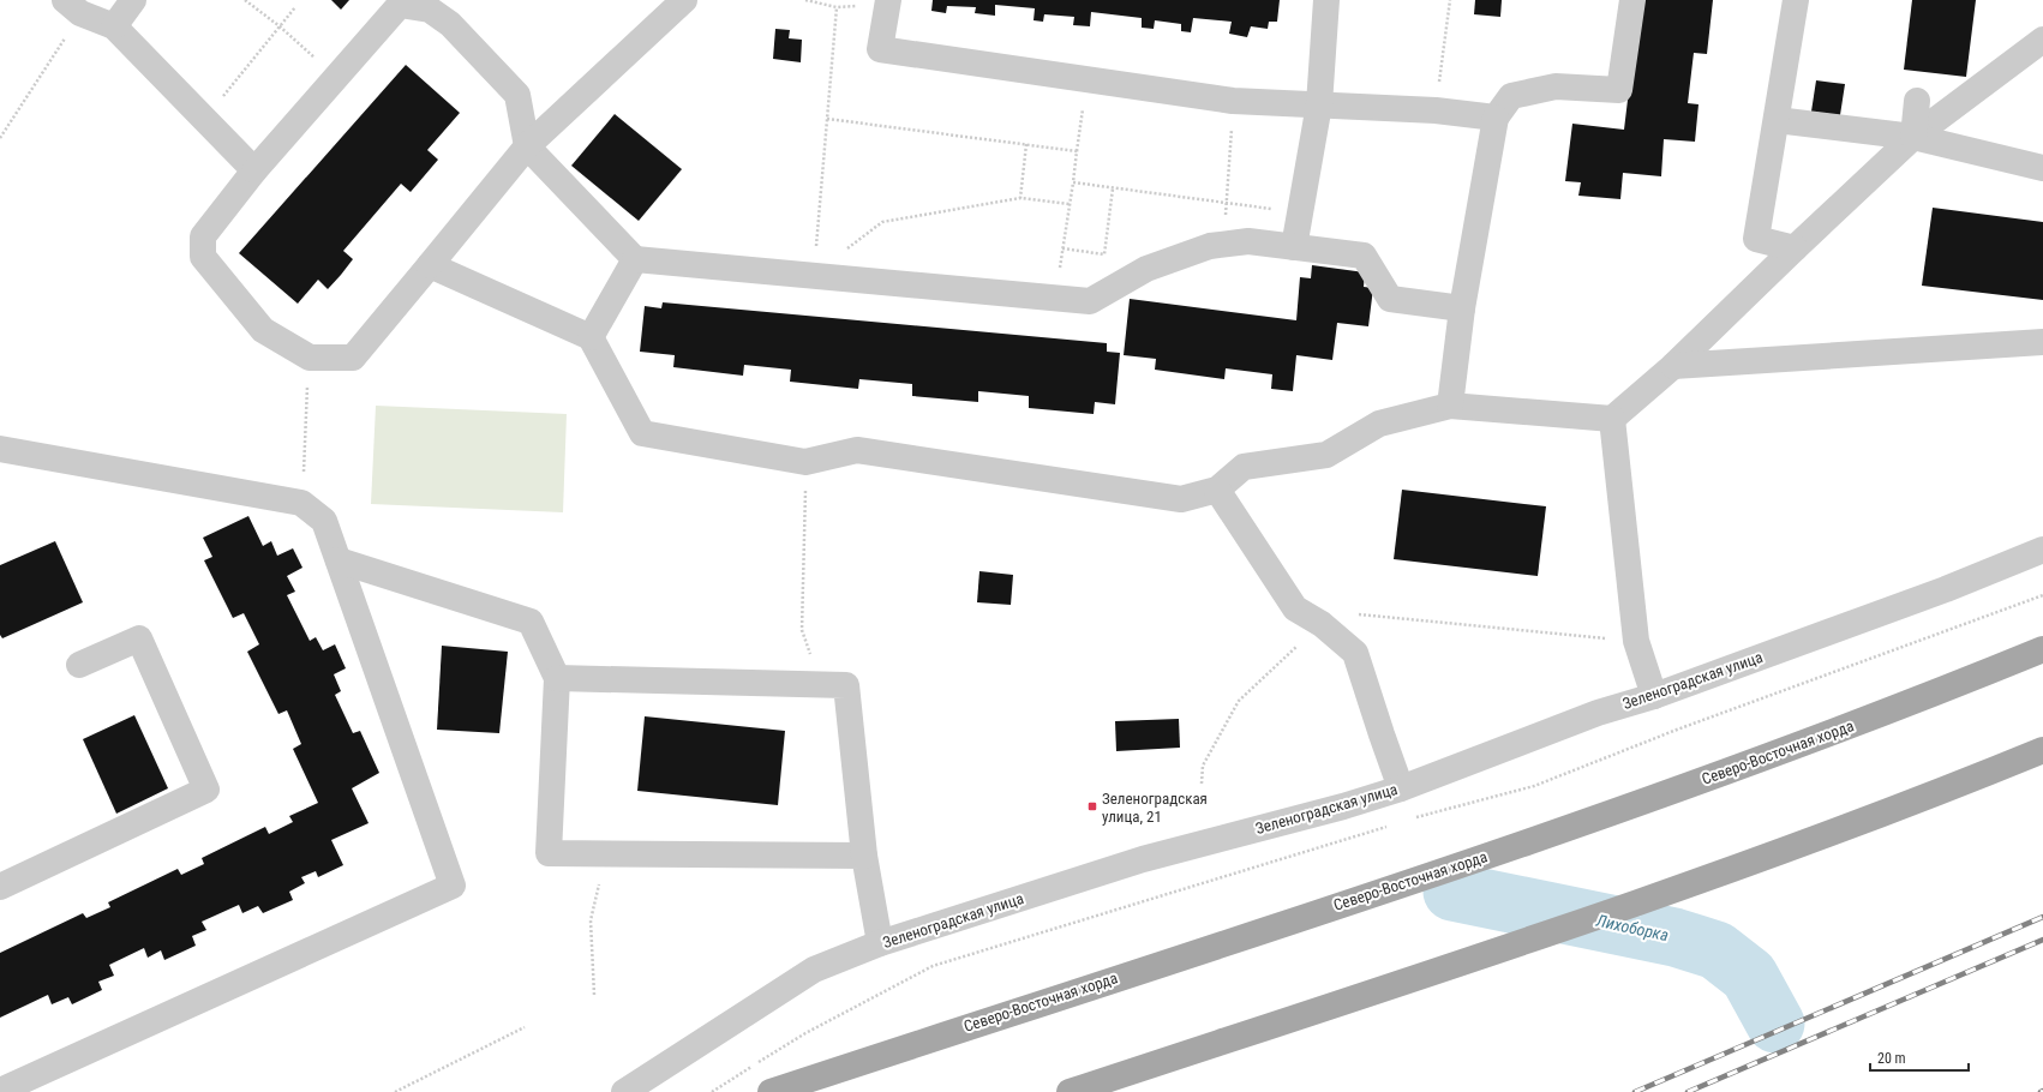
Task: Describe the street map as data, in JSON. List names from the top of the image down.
{
  "streets": {
    "main road": ["Северо-Восточная хорда"],
    "street": ["Зеленоградская улица"]
  },
  "water": ["Лихоборка"],
  "places": {
    "transit": ["Зеленоградская улица, 21"]
  },
  "scale_bar": "20 m"
}
